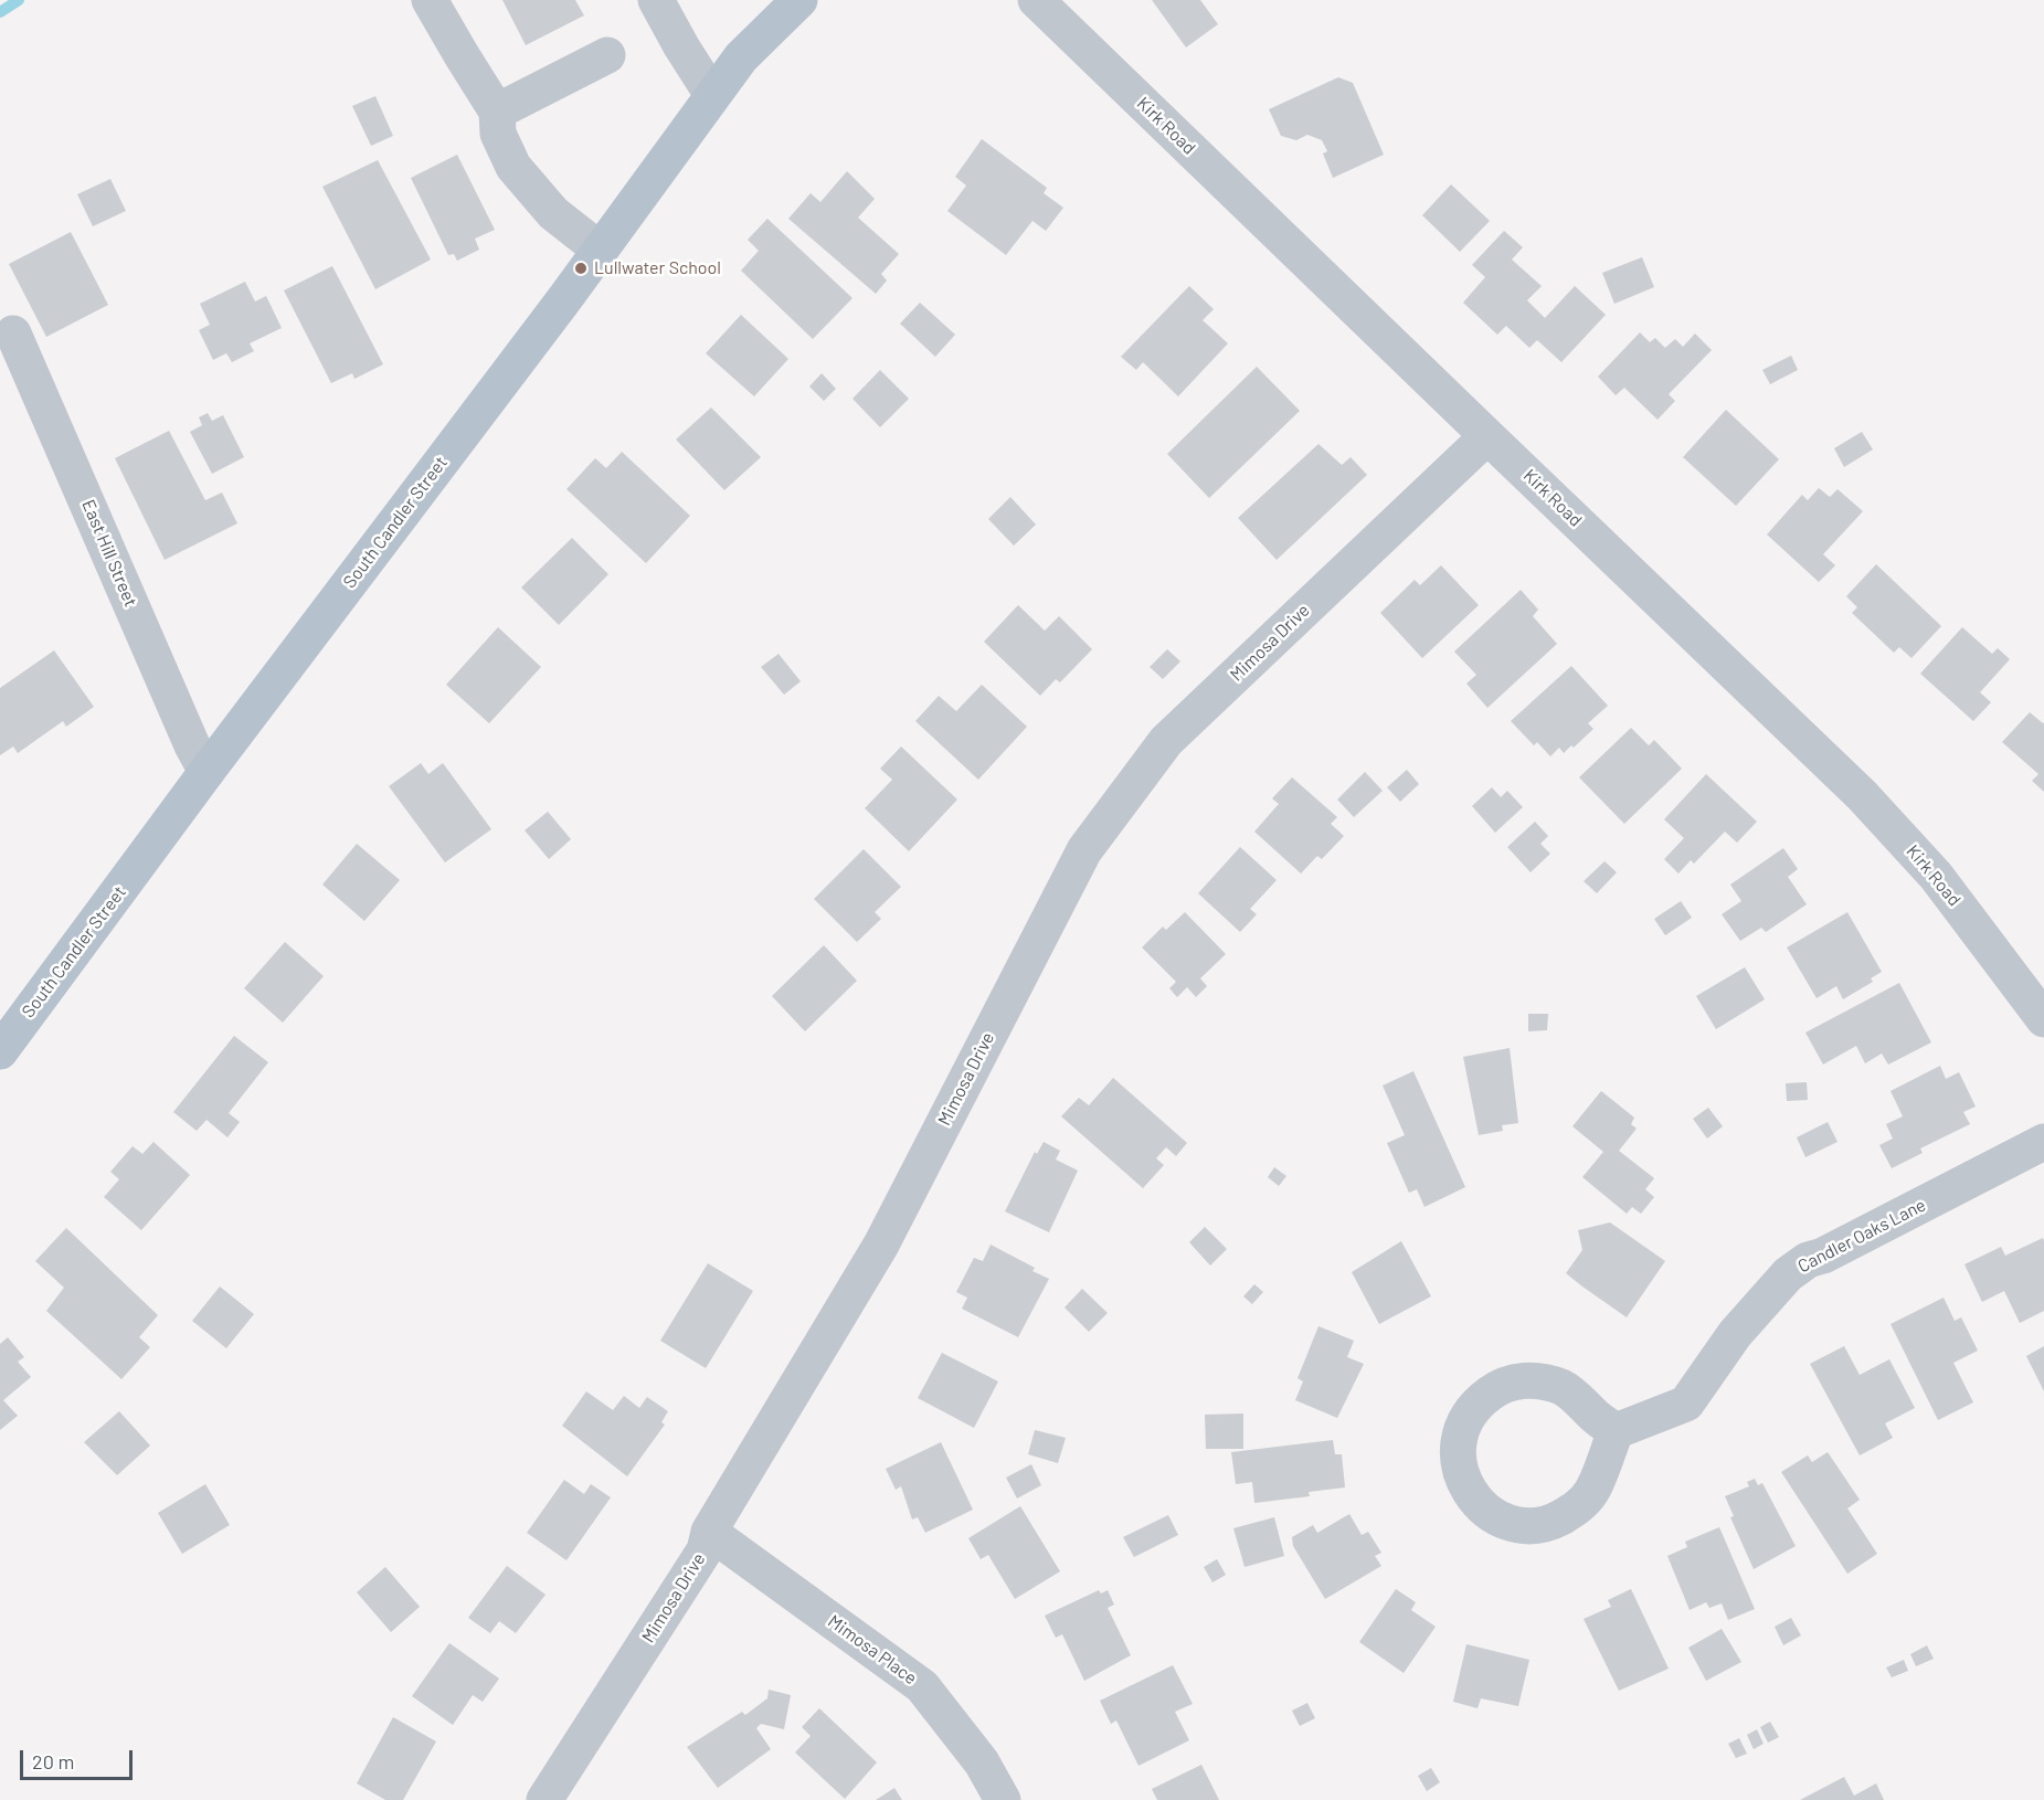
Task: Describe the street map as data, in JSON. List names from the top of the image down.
{
  "streets": {
    "main road": ["South Candler Street"],
    "street": [
      "Kirk Road",
      "East Hill Street",
      "Mimosa Drive",
      "Candler Oaks Lane",
      "Mimosa Place"
    ]
  },
  "crossings": [
    ["Kirk Road", "Mimosa Drive"],
    ["South Candler Street", "East Hill Street"],
    ["Mimosa Drive", "Mimosa Place"]
  ],
  "places": ["Lullwater School"],
  "scale_bar": "20 m"
}
